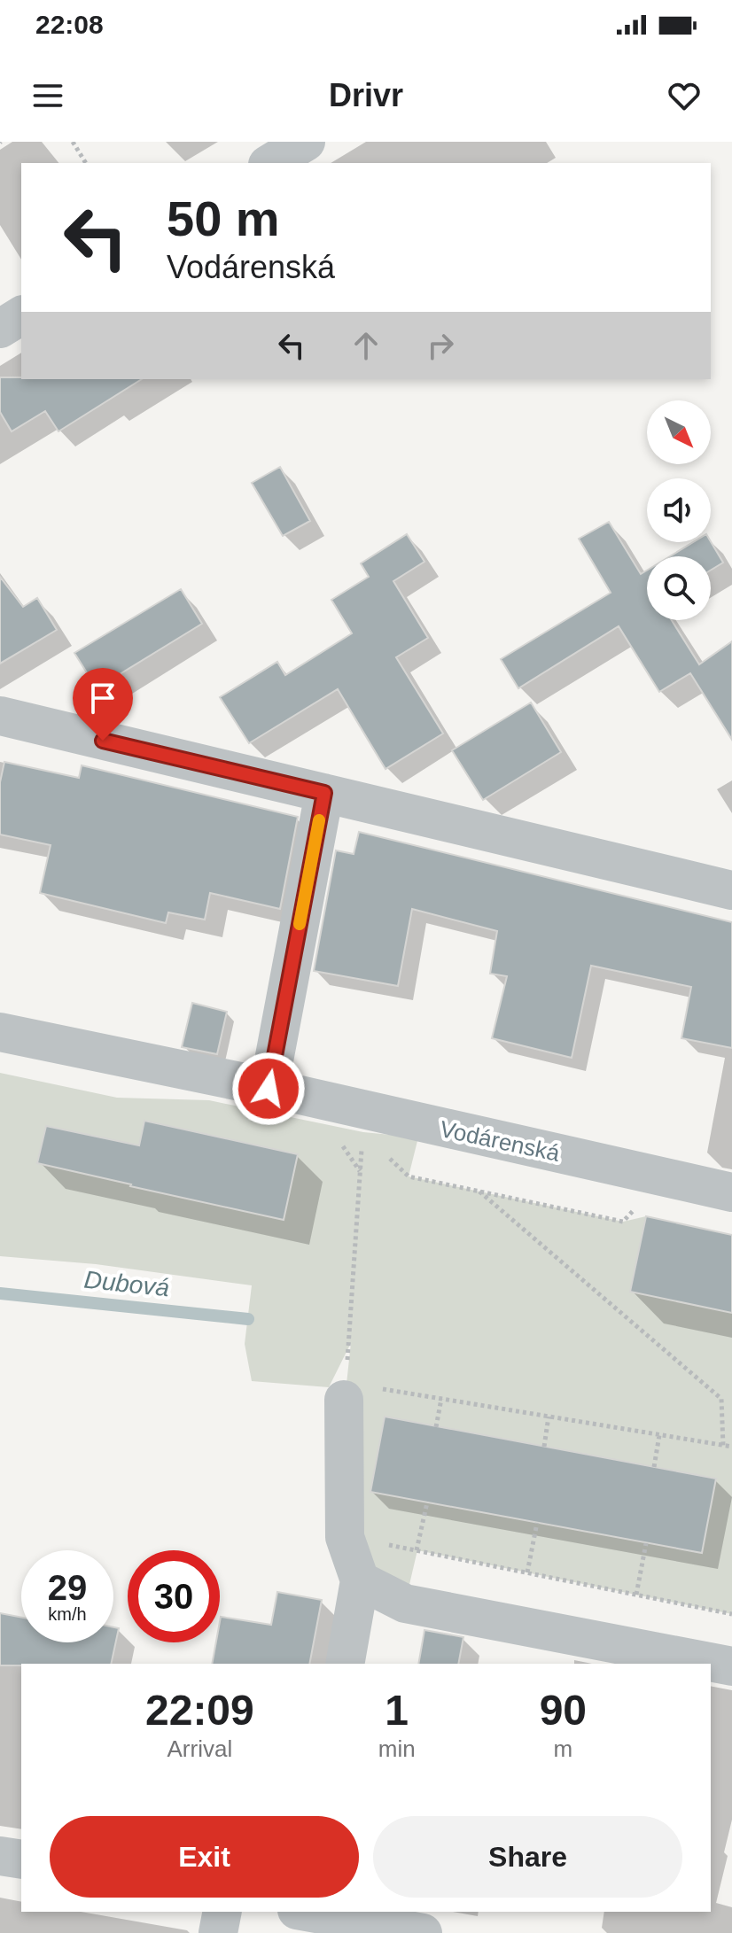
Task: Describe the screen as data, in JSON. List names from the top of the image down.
{
  "streets": {
    "street": ["Vodárenská"]
  },
  "water": ["Dubová"],
  "north": "bottom right",
  "page": {
    "status": "22:08",
    "header": "Drivr",
    "turn": ["50 m", "Vodárenská"],
    "speed": "29 km/h",
    "limit": "30",
    "eta": [
      "22:09",
      "Arrival",
      "1",
      "min",
      "90",
      "m"
    ],
    "buttons": ["Exit", "Share"]
  }
}
